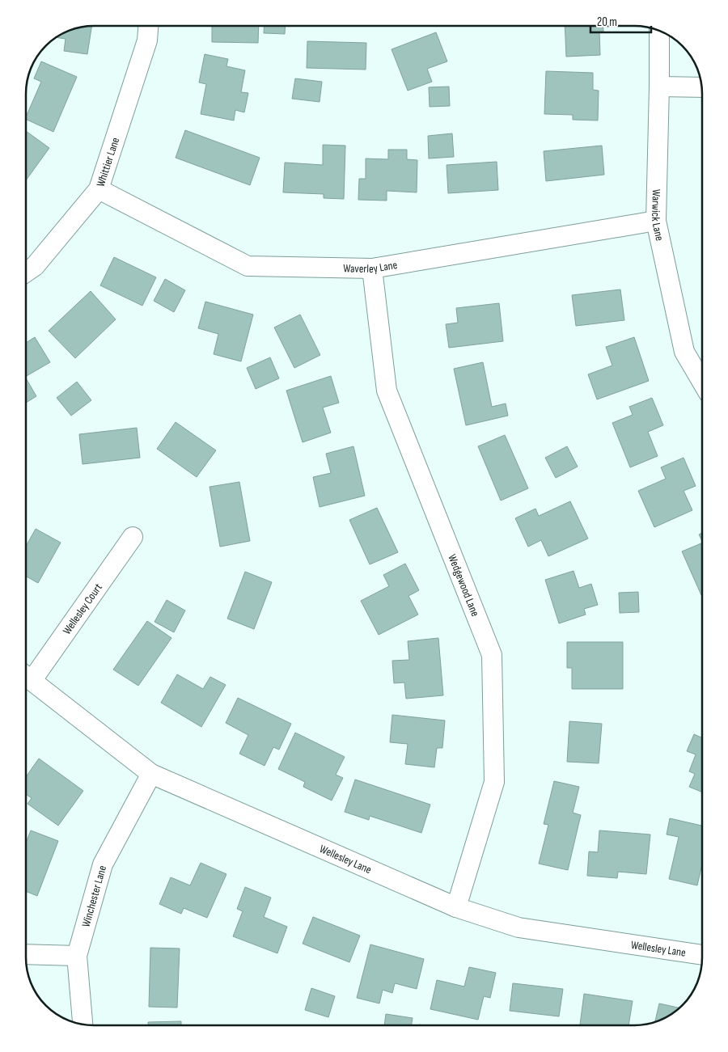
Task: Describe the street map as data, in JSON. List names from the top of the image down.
{
  "streets": {
    "street": [
      "Whittier Lane",
      "Warwick Lane",
      "Waverley Lane",
      "Wedgewood Lane",
      "Wellesley Court",
      "Wellesley Lane",
      "Winchester Lane"
    ]
  },
  "crossings": [
    ["Whittier Lane", "Waverley Lane"],
    ["Warwick Lane", "Waverley Lane"],
    ["Waverley Lane", "Wedgewood Lane"],
    ["Wedgewood Lane", "Wellesley Lane"],
    ["Wellesley Lane", "Winchester Lane"]
  ],
  "scale_bar": "20 m"
}
